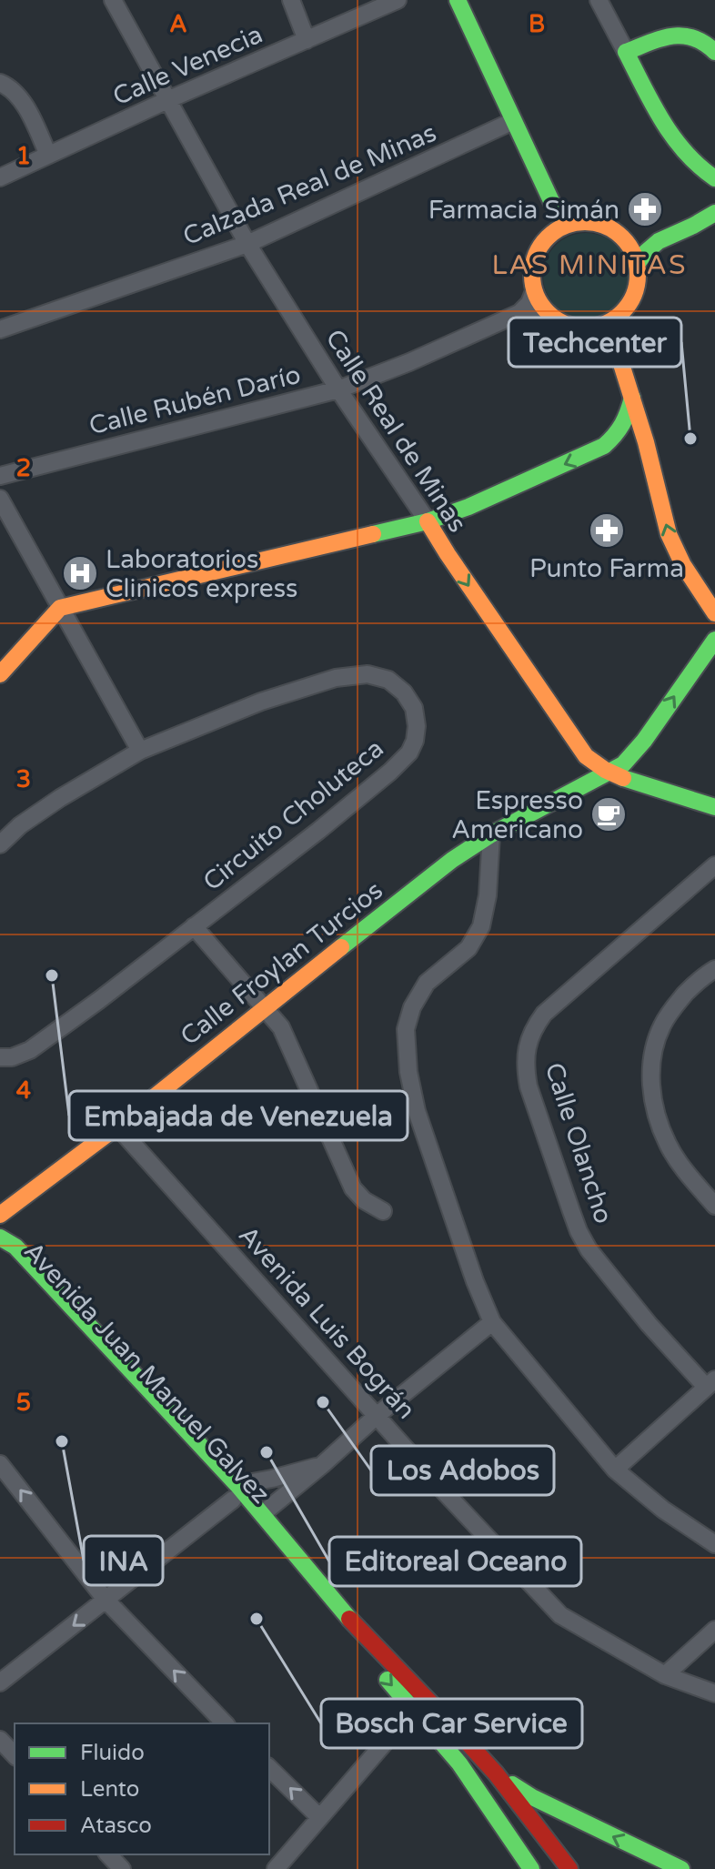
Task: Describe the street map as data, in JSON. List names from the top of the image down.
{
  "streets": {
    "street": [
      "Calle Venecia",
      "Calzada Real de Minas",
      "Calle Rubén Darío",
      "Calle Real de Minas",
      "Circuito Choluteca",
      "Calle Froylan Turcios",
      "Calle Olancho",
      "Avenida Luis Bográn",
      "Avenida Juan Manuel Galvez"
    ]
  },
  "crossings": [
    ["Calle Venecia", "Calle Real de Minas"],
    ["Calzada Real de Minas", "Calle Real de Minas"],
    ["Calle Rubén Darío", "Calle Real de Minas"],
    ["Calle Real de Minas", "Calle Froylan Turcios"],
    ["Calle Froylan Turcios", "Avenida Luis Bográn"]
  ],
  "districts": ["LAS MINITAS"],
  "places": {
    "pharmacy": ["Farmacia Simán", "Punto Farma"],
    "other": [
      "Techcenter",
      "Embajada de Venezuela",
      "Los Adobos",
      "INA",
      "Editoreal Oceano",
      "Bosch Car Service"
    ],
    "hospital": ["Laboratorios Clinicos express"],
    "cafe": ["Espresso Americano"]
  },
  "legend": ["Fluido", "Lento", "Atasco"],
  "grid": {
    "columns": ["A", "B"],
    "rows": [
      "1",
      "2",
      "3",
      "4",
      "5"
    ]
  }
}
